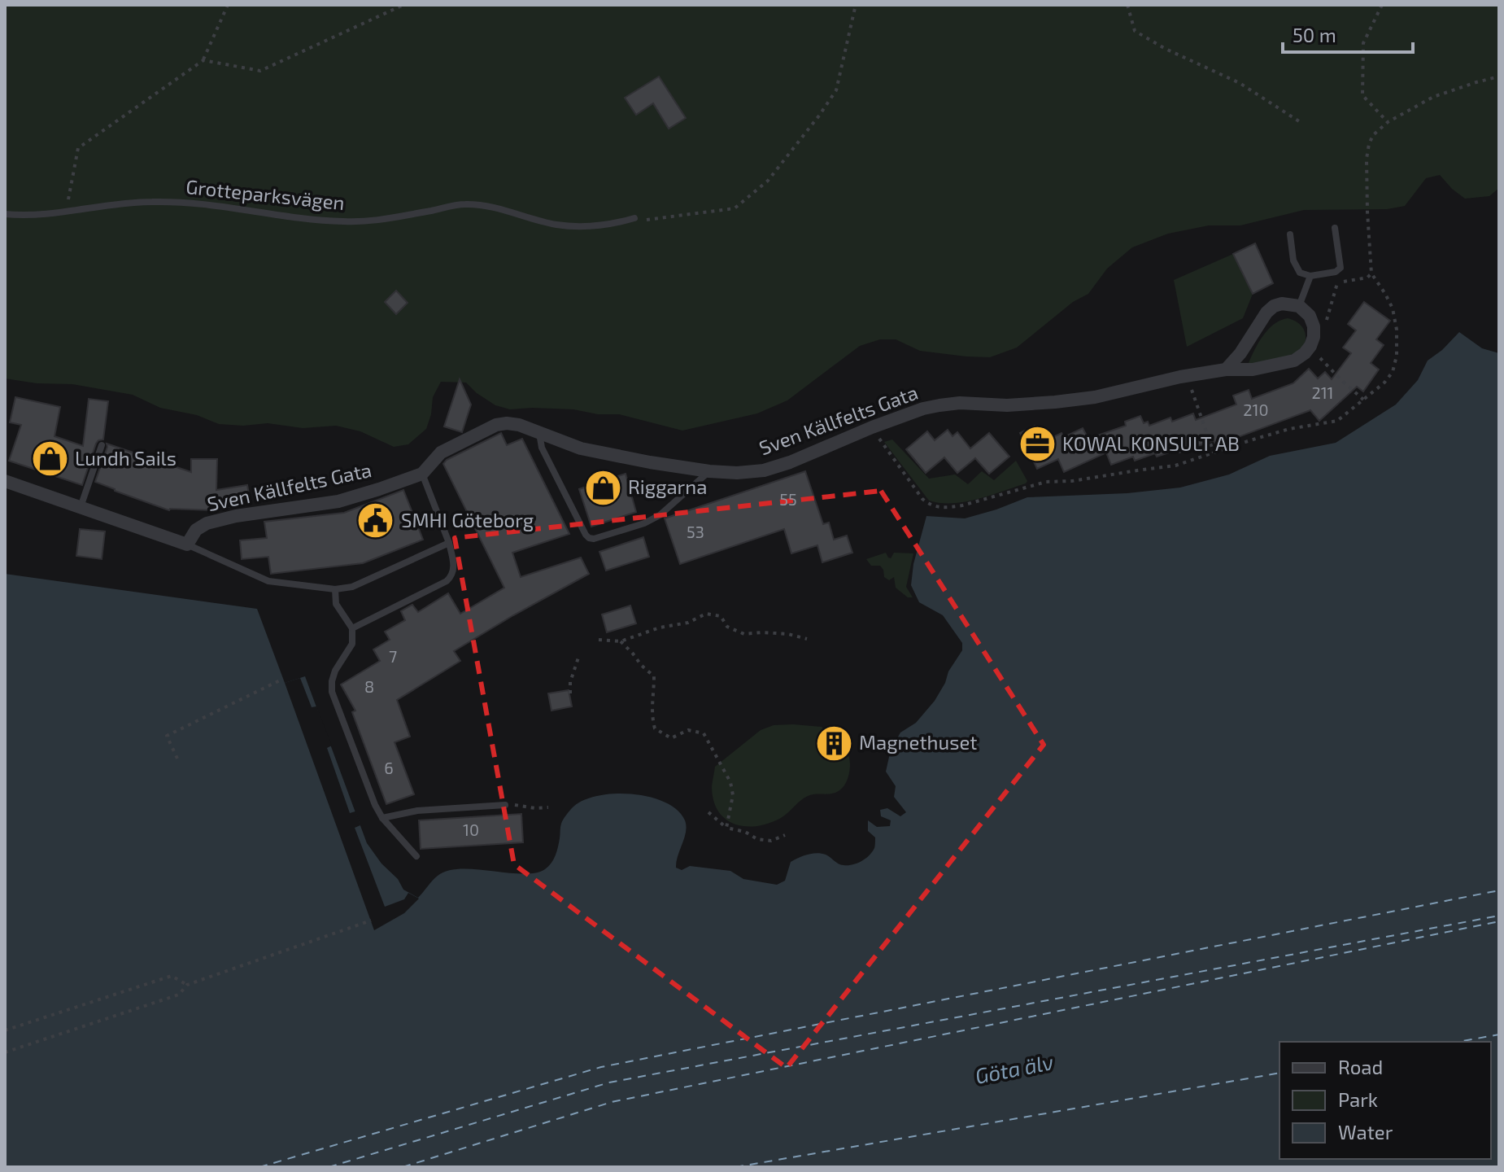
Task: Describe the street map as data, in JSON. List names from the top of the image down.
{
  "streets": {
    "street": ["Sven Källfelts Gata"],
    "lane": ["Grotteparksvägen"]
  },
  "water": ["Göta älv"],
  "places": {
    "office": ["KOWAL KONSULT AB"],
    "shop": ["Lundh Sails", "Riggarna"],
    "public building": ["SMHI Göteborg"],
    "building": ["Magnethuset"]
  },
  "house_numbers": [
    "211",
    "210",
    "55",
    "53",
    "7",
    "8",
    "6",
    "10"
  ],
  "legend": ["Road", "Park", "Water"],
  "scale_bar": "50 m"
}
